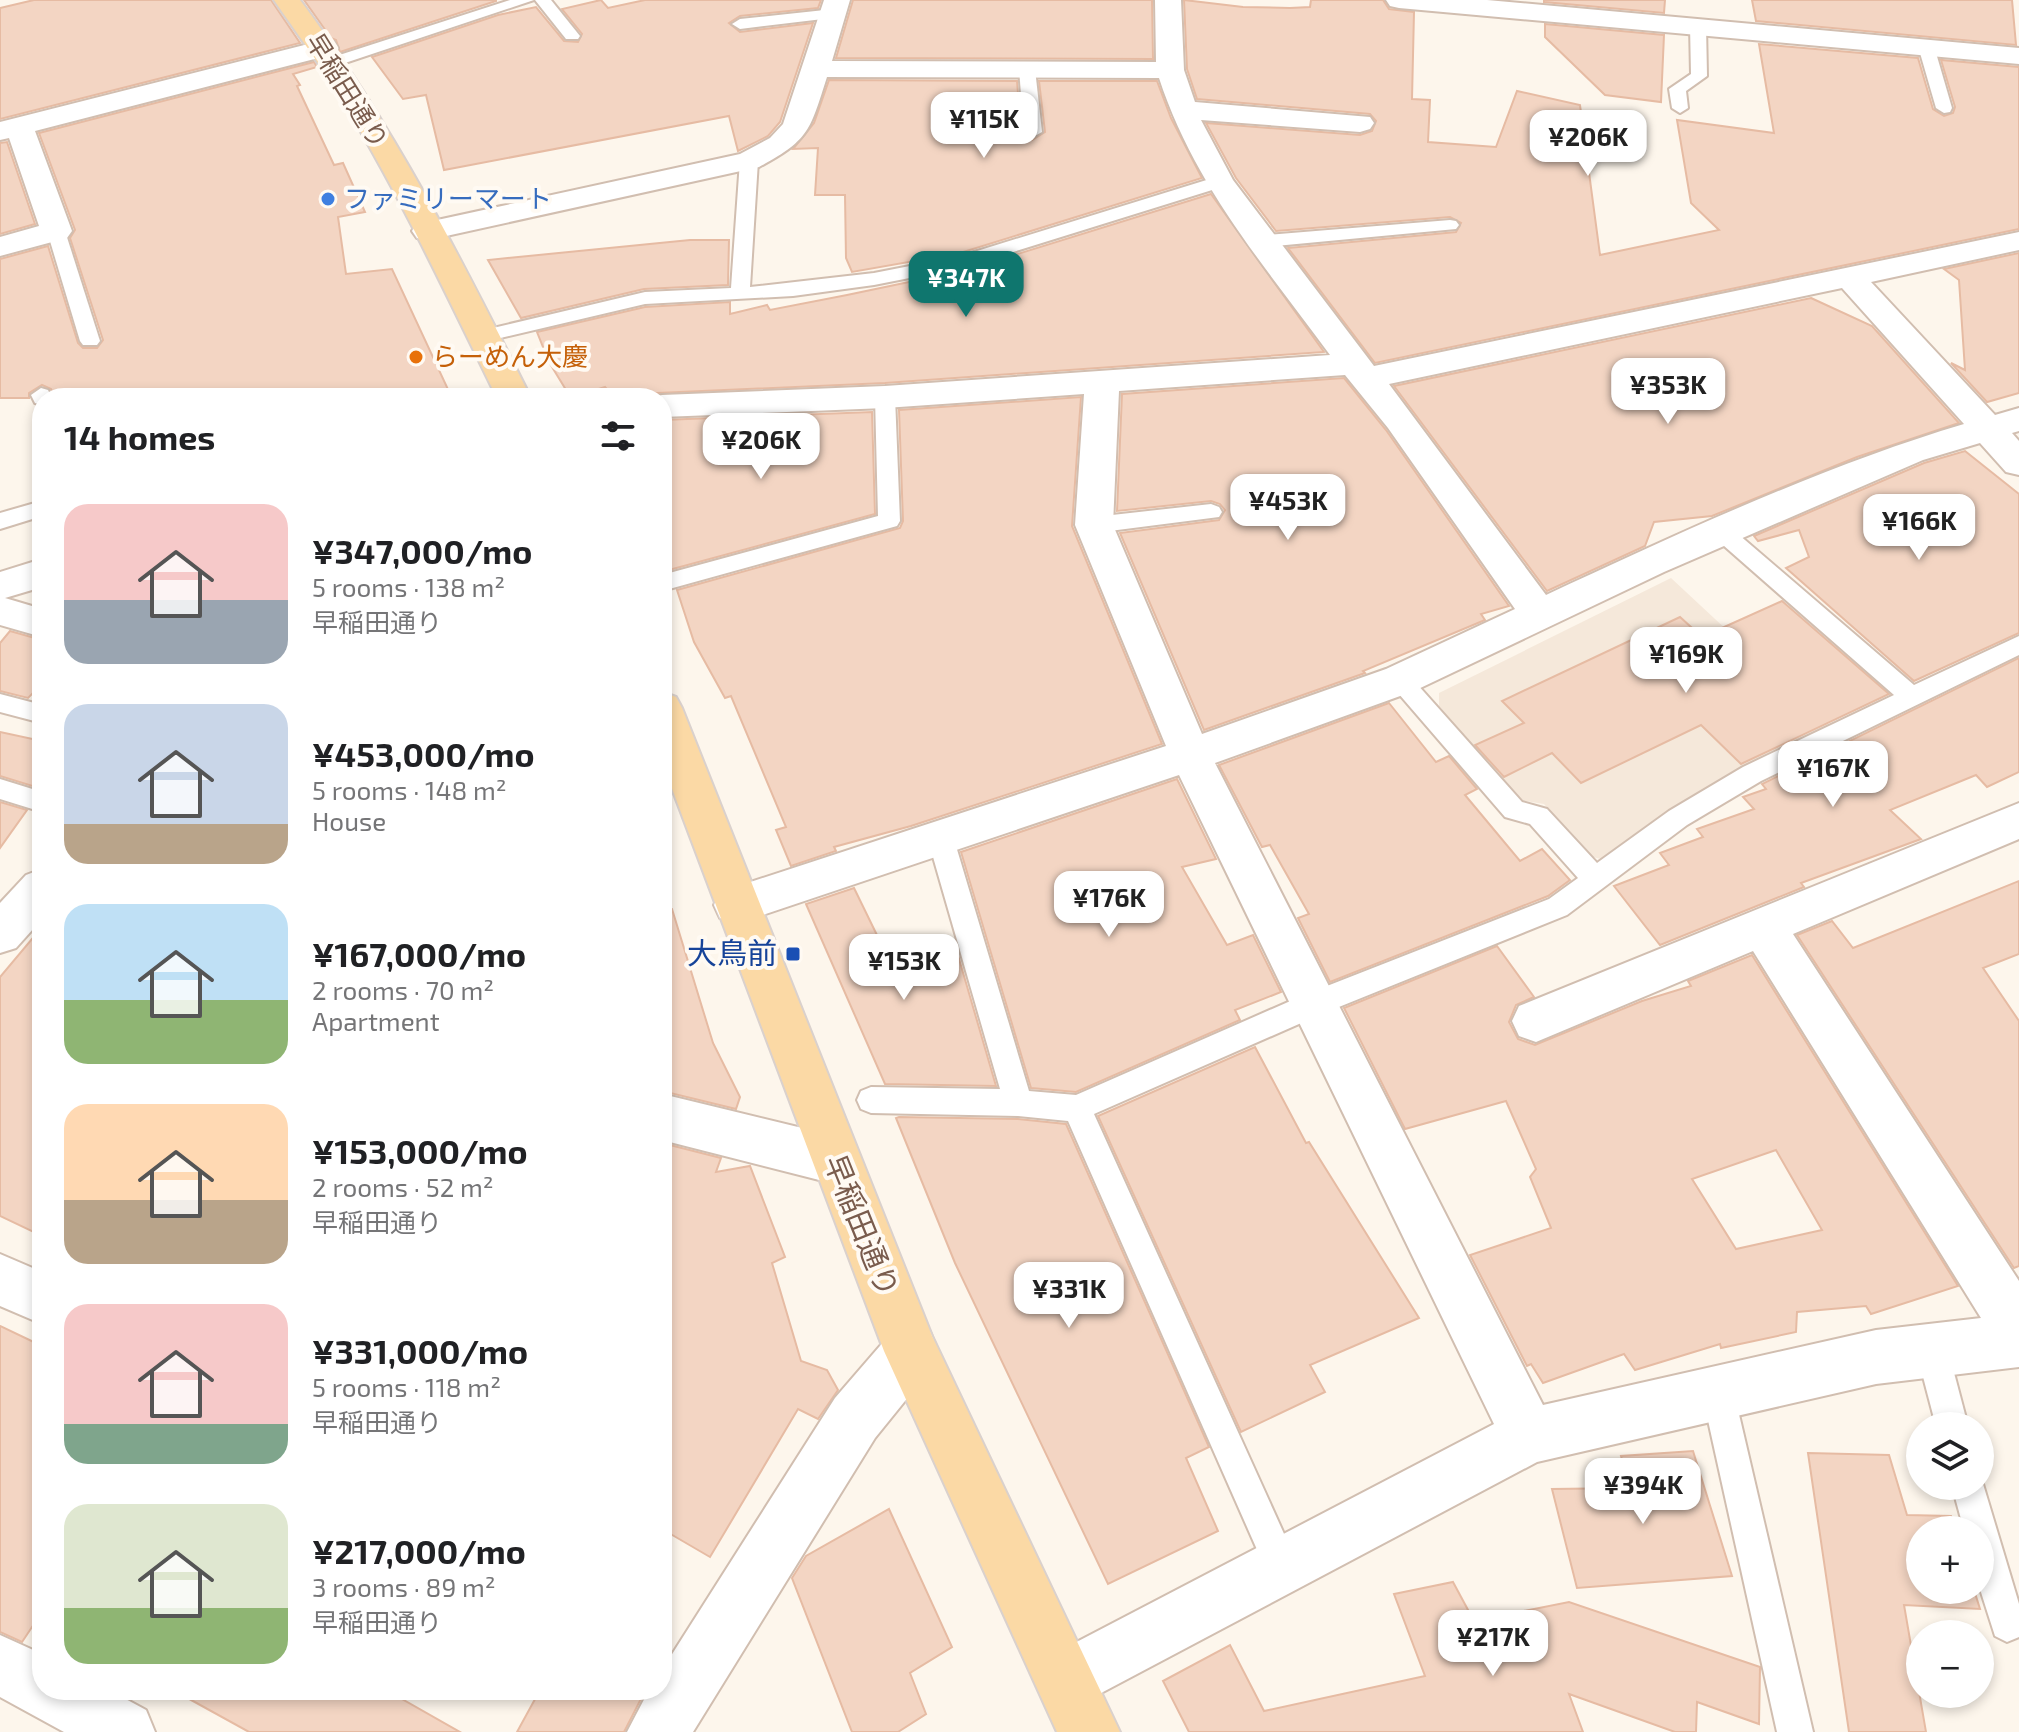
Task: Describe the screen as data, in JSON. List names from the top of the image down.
{
  "streets": {
    "main road": ["早稲田通り"]
  },
  "places": {
    "other": ["ファミリーマート", "らーめん大慶"],
    "transit": ["大鳥前"]
  },
  "page": {
    "price": [
      "¥115K",
      "¥206K",
      "¥347K",
      "¥353K",
      "¥206K",
      "¥453K",
      "¥166K",
      "¥169K",
      "¥167K",
      "¥176K",
      "¥153K",
      "¥331K",
      "¥394K",
      "¥217K"
    ],
    "heading": "14 homes",
    "list": [
      {
        "name": "¥347,000/mo",
        "note": "5 rooms · 138 m² · 早稲田通り"
      },
      {
        "name": "¥453,000/mo",
        "note": "5 rooms · 148 m² · House"
      },
      {
        "name": "¥167,000/mo",
        "note": "2 rooms · 70 m² · Apartment"
      },
      {
        "name": "¥153,000/mo",
        "note": "2 rooms · 52 m² · 早稲田通り"
      },
      {
        "name": "¥331,000/mo",
        "note": "5 rooms · 118 m² · 早稲田通り"
      },
      {
        "name": "¥217,000/mo",
        "note": "3 rooms · 89 m² · 早稲田通り"
      }
    ],
    "map_buttons": ["+", "−"]
  }
}
